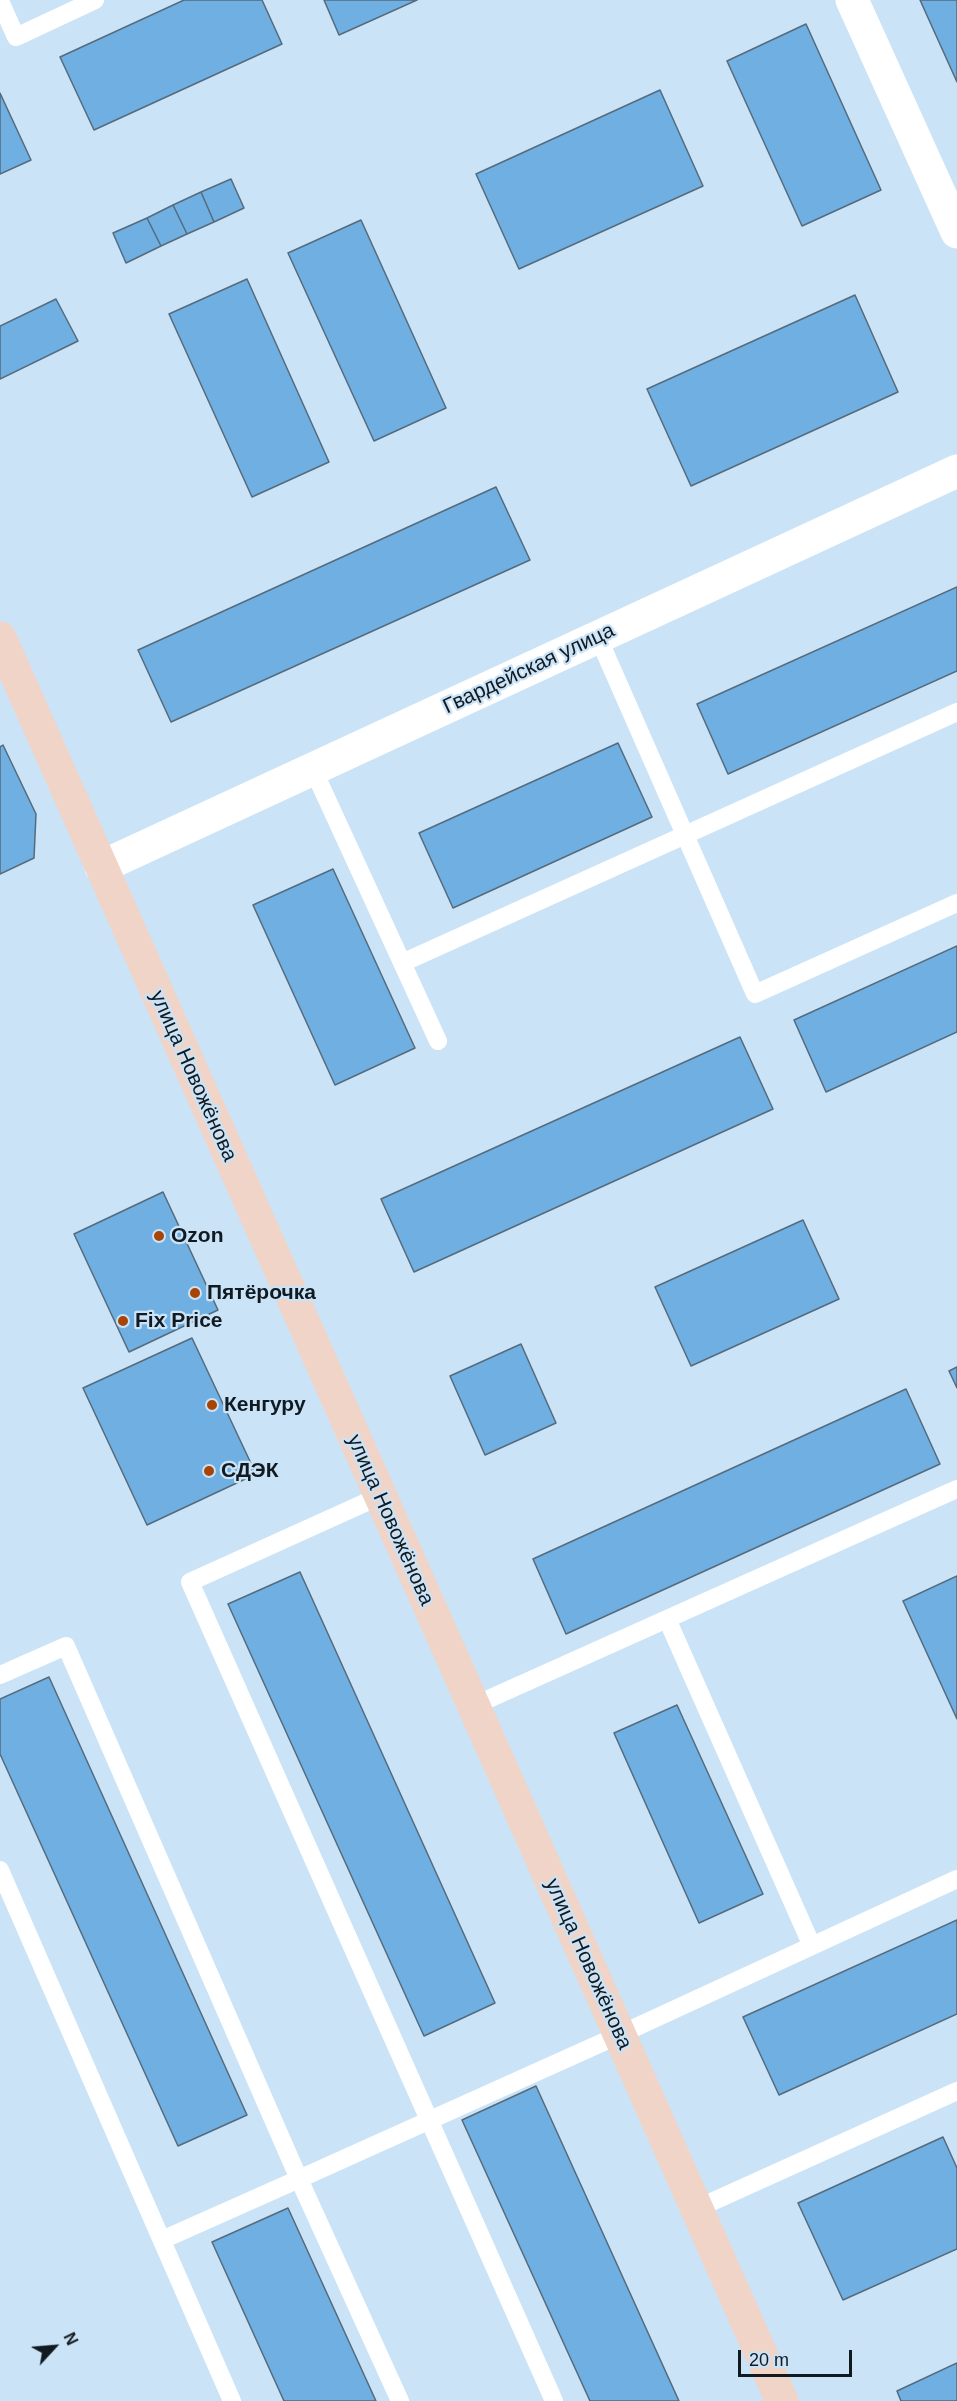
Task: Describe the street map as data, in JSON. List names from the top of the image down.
{
  "streets": {
    "street": ["Гвардейская улица", "улица Новожёнова"]
  },
  "crossings": [
    ["Гвардейская улица", "улица Новожёнова"]
  ],
  "places": [
    "Ozon",
    "Пятёрочка",
    "Fix Price",
    "Кенгуру",
    "СДЭК"
  ],
  "scale_bar": "20 m",
  "north": "top right"
}
